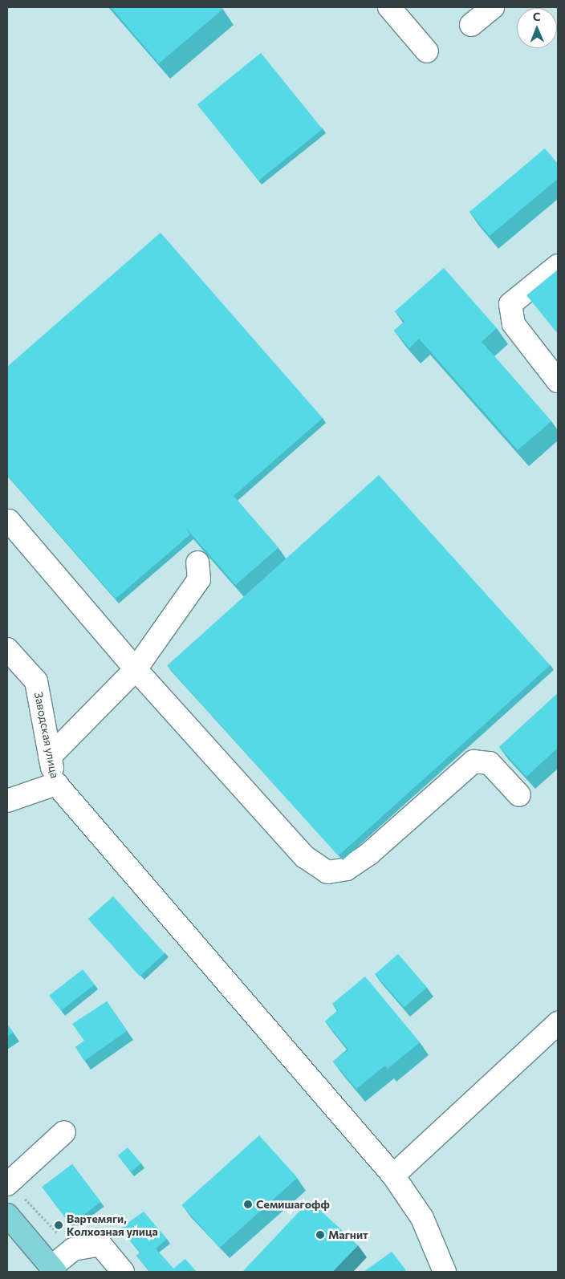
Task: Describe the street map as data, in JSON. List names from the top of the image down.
{
  "streets": {
    "street": ["Заводская улица"]
  },
  "places": ["Семишагофф", "Вартемяги, Колхозная улица", "Магнит"],
  "north": "top"
}
